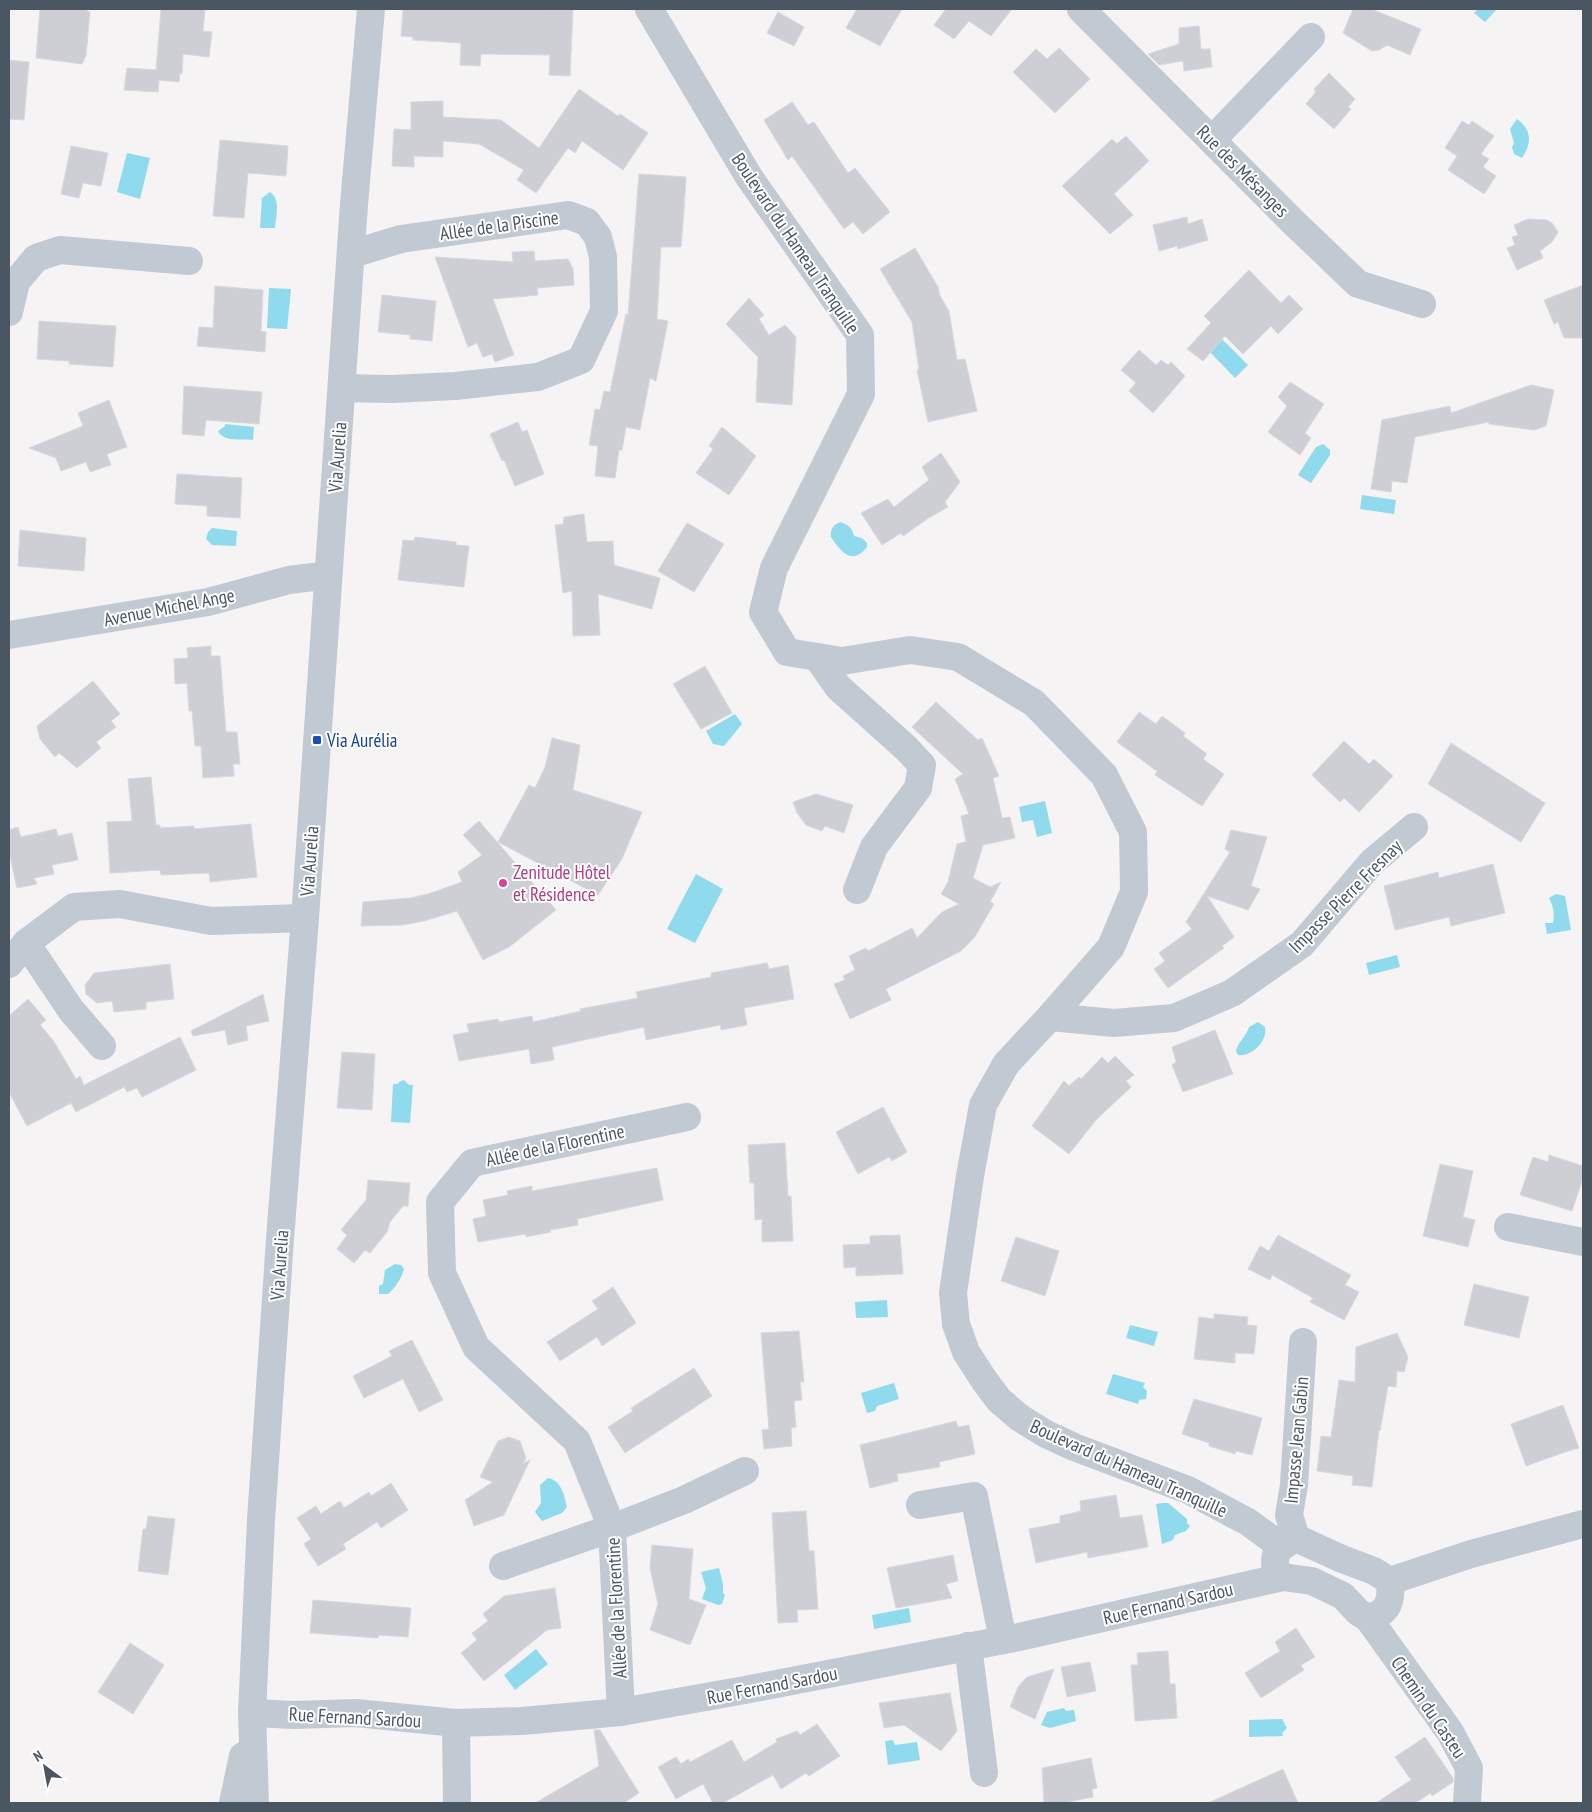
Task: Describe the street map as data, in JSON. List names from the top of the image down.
{
  "streets": {
    "street": [
      "Rue des Mésanges",
      "Allée de la Piscine",
      "Boulevard du Hameau Tranquille",
      "Via Aurelia",
      "Avenue Michel Ange",
      "Impasse Pierre Fresnay",
      "Allée de la Florentine",
      "Impasse Jean Gabin",
      "Rue Fernand Sardou",
      "Chemin du Casteu"
    ]
  },
  "crossings": [
    ["Allée de la Piscine", "Via Aurelia"],
    ["Boulevard du Hameau Tranquille", "Impasse Pierre Fresnay"],
    ["Boulevard du Hameau Tranquille", "Impasse Jean Gabin"],
    ["Via Aurelia", "Avenue Michel Ange"],
    ["Via Aurelia", "Rue Fernand Sardou"],
    ["Allée de la Florentine", "Rue Fernand Sardou"],
    ["Rue Fernand Sardou", "Chemin du Casteu"]
  ],
  "places": {
    "transit": ["Via Aurélia"],
    "other": ["Zenitude Hôtel et Résidence"]
  },
  "north": "top left"
}
